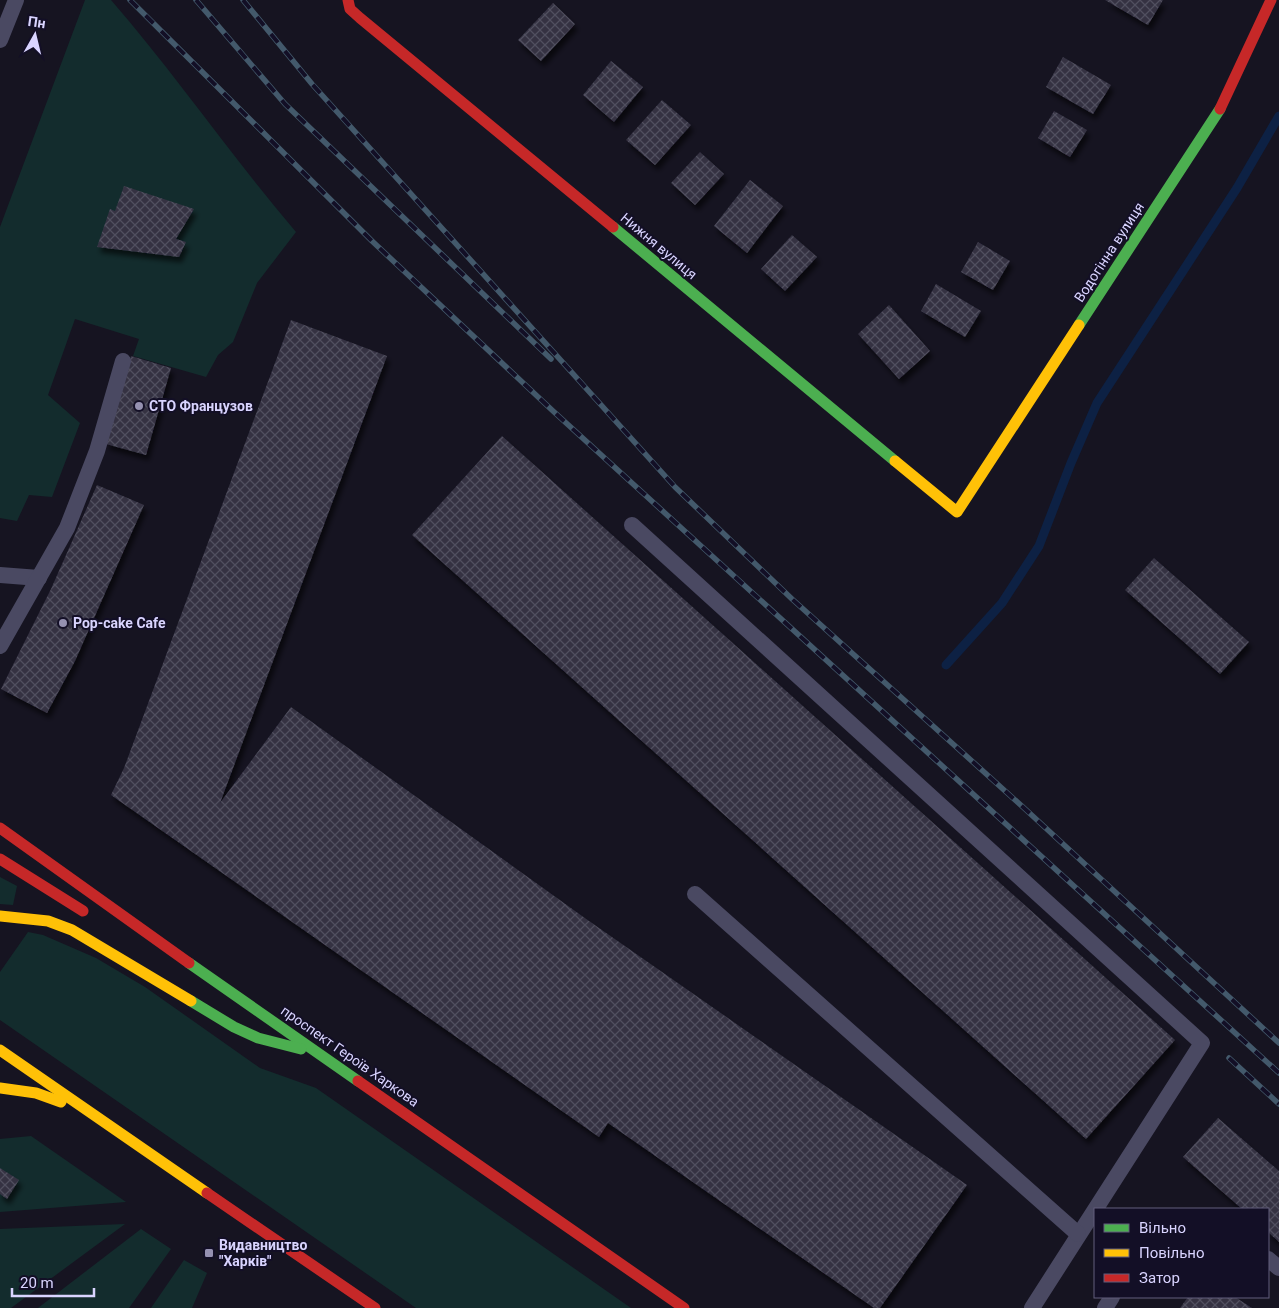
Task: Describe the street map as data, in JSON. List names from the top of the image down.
{
  "streets": {
    "main road": ["Нижня вулиця", "Водогінна вулиця", "проспект Героїв Харкова"]
  },
  "crossings": [
    ["Нижня вулиця", "Водогінна вулиця"]
  ],
  "places": {
    "other": ["СТО Французов", "Pop-cake Cafe"],
    "transit": ["Видавництво \"Харків\""]
  },
  "legend": ["Вільно", "Повільно", "Затор"],
  "scale_bar": "20 m",
  "north": "top"
}
